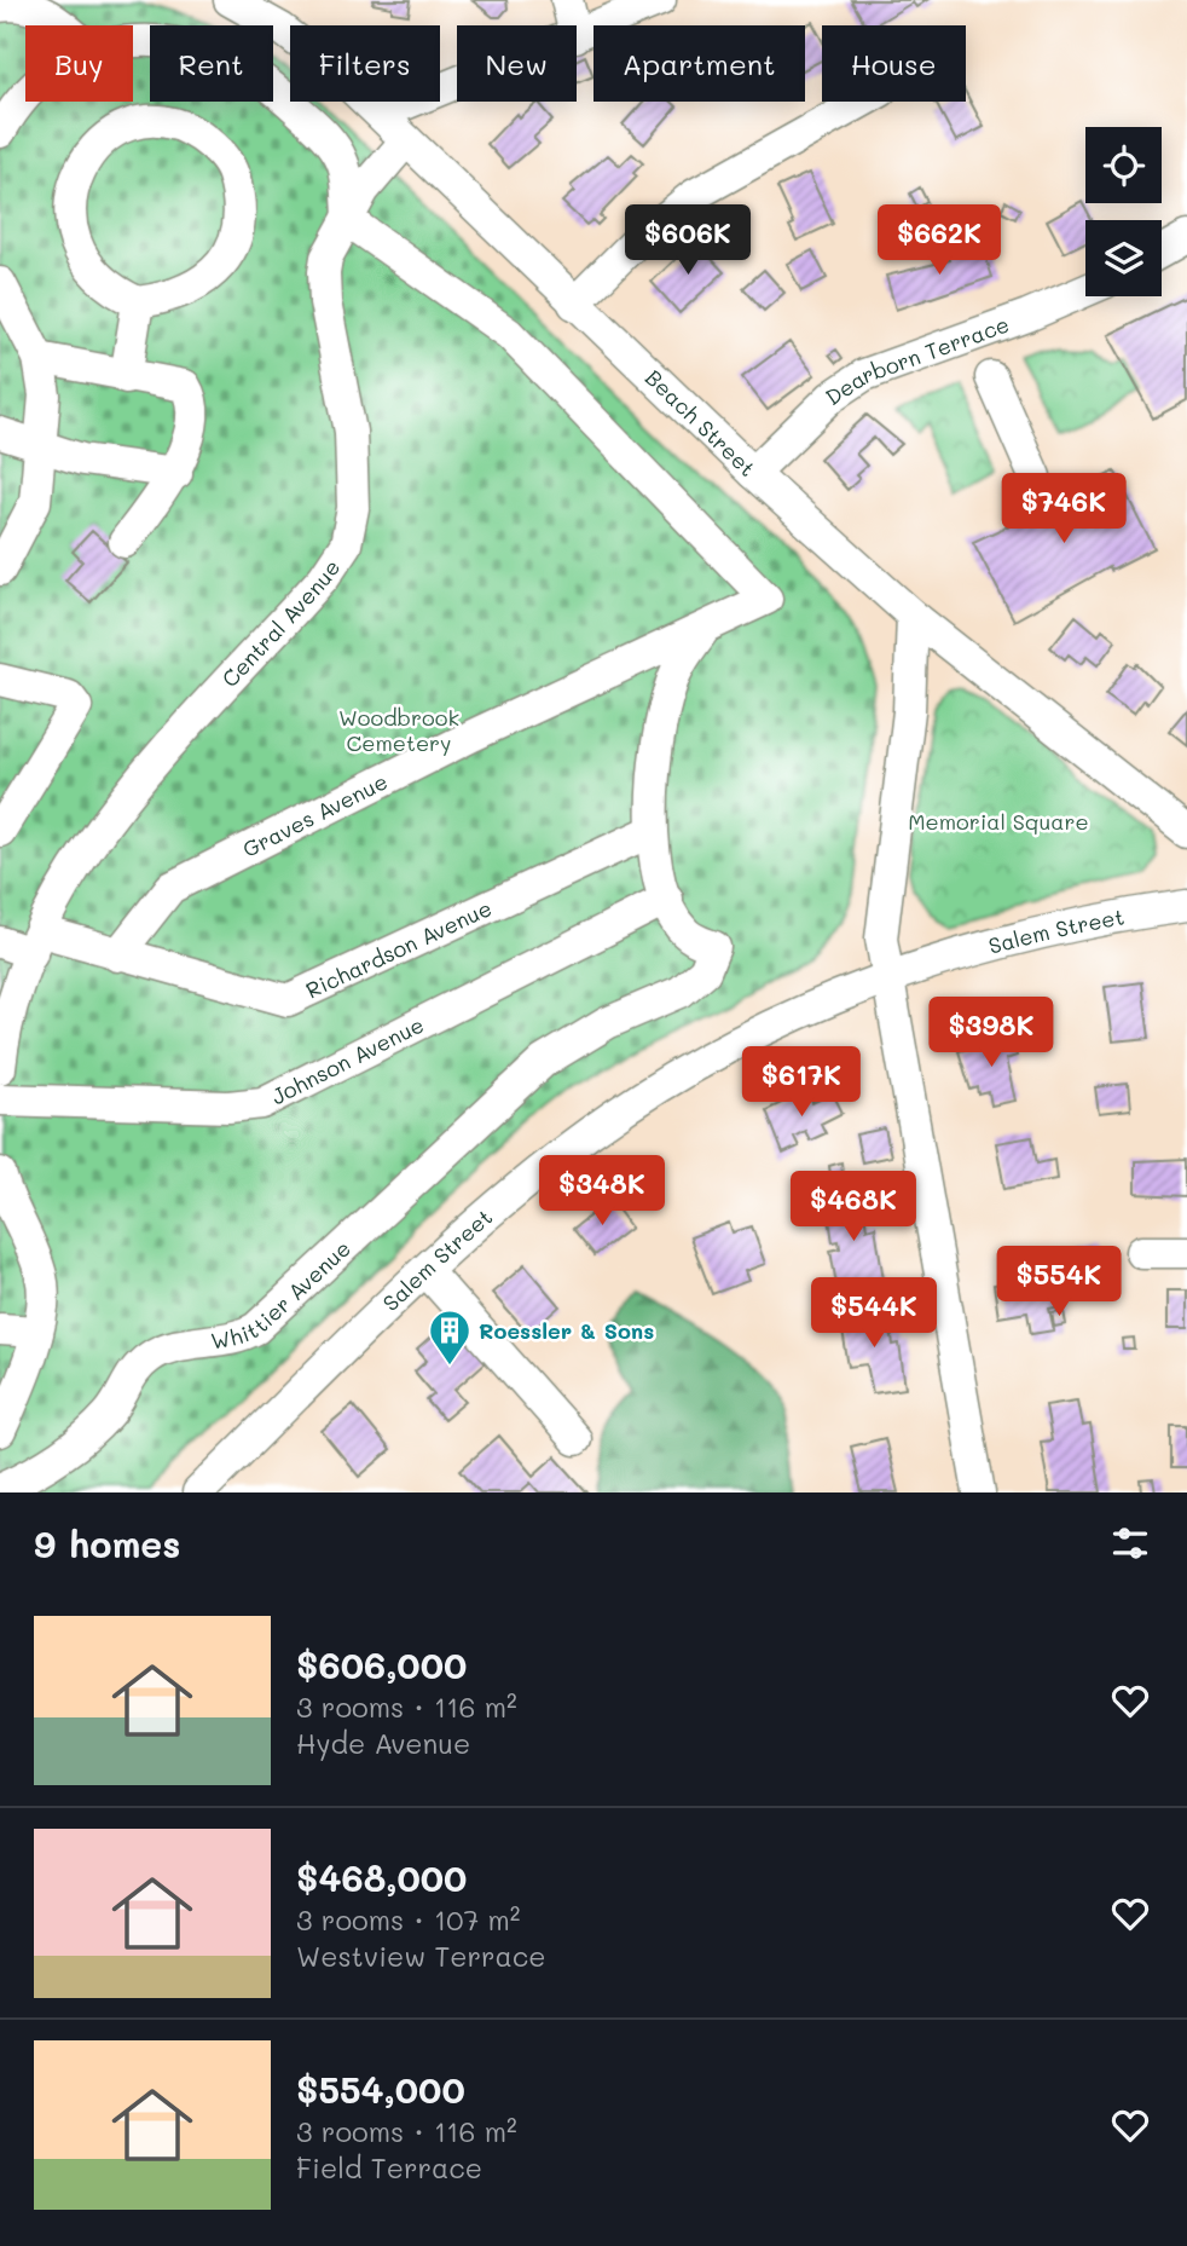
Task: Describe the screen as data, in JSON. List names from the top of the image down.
{
  "streets": {
    "street": [
      "Dearborn Terrace",
      "Beach Street",
      "Central Avenue",
      "Graves Avenue",
      "Salem Street",
      "Richardson Avenue",
      "Johnson Avenue",
      "Whittier Avenue"
    ]
  },
  "crossings": [
    ["Dearborn Terrace", "Beach Street"],
    ["Beach Street", "Central Avenue"],
    ["Central Avenue", "Graves Avenue"],
    ["Central Avenue", "Richardson Avenue"],
    ["Graves Avenue", "Richardson Avenue"],
    ["Johnson Avenue", "Whittier Avenue"]
  ],
  "parks": ["Woodbrook Cemetery", "Memorial Square"],
  "places": {
    "building": ["Roessler & Sons"]
  },
  "page": {
    "chip": [
      "Buy",
      "Rent",
      "Filters",
      "New",
      "Apartment",
      "House"
    ],
    "price": [
      "$606K",
      "$662K",
      "$746K",
      "$398K",
      "$617K",
      "$348K",
      "$468K",
      "$554K",
      "$544K"
    ],
    "heading": "9 homes",
    "list": [
      {
        "name": "$606,000",
        "note": "3 rooms · 116 m² · Hyde Avenue"
      },
      {
        "name": "$468,000",
        "note": "3 rooms · 107 m² · Westview Terrace"
      },
      {
        "name": "$554,000",
        "note": "3 rooms · 116 m² · Field Terrace"
      }
    ]
  }
}
